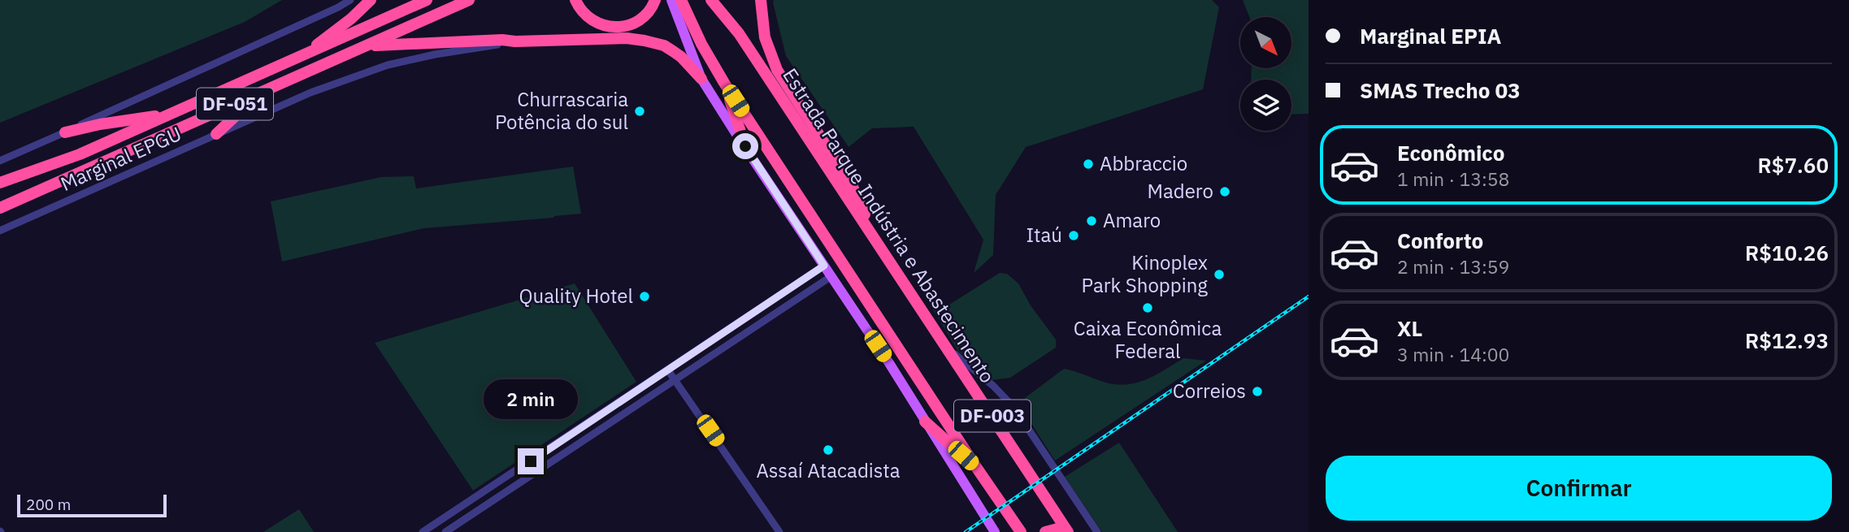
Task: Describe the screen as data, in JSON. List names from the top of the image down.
{
  "streets": {
    "highway": ["DF-051", "Estrada Parque Indústria e Abastecimento", "DF-003"],
    "street": ["Marginal EPGU"]
  },
  "places": [
    "Churrascaria Potência do sul",
    "Abbraccio",
    "Madero",
    "Amaro",
    "Itaú",
    "Kinoplex Park Shopping",
    "Quality Hotel",
    "Caixa Econômica Federal",
    "Correios",
    "Assaí Atacadista"
  ],
  "scale_bar": "200 m",
  "north": "bottom right",
  "page": {
    "banner": ["Marginal EPIA", "SMAS Trecho 03"],
    "list": [
      {
        "name": "Econômico",
        "note": "1 min · 13:58",
        "value": "R$7.60"
      },
      {
        "name": "Conforto",
        "note": "2 min · 13:59",
        "value": "R$10.26"
      },
      {
        "name": "XL",
        "note": "3 min · 14:00",
        "value": "R$12.93"
      }
    ],
    "bubble": "2 min",
    "buttons": "Confirmar",
    "scale": "200 m"
  }
}
